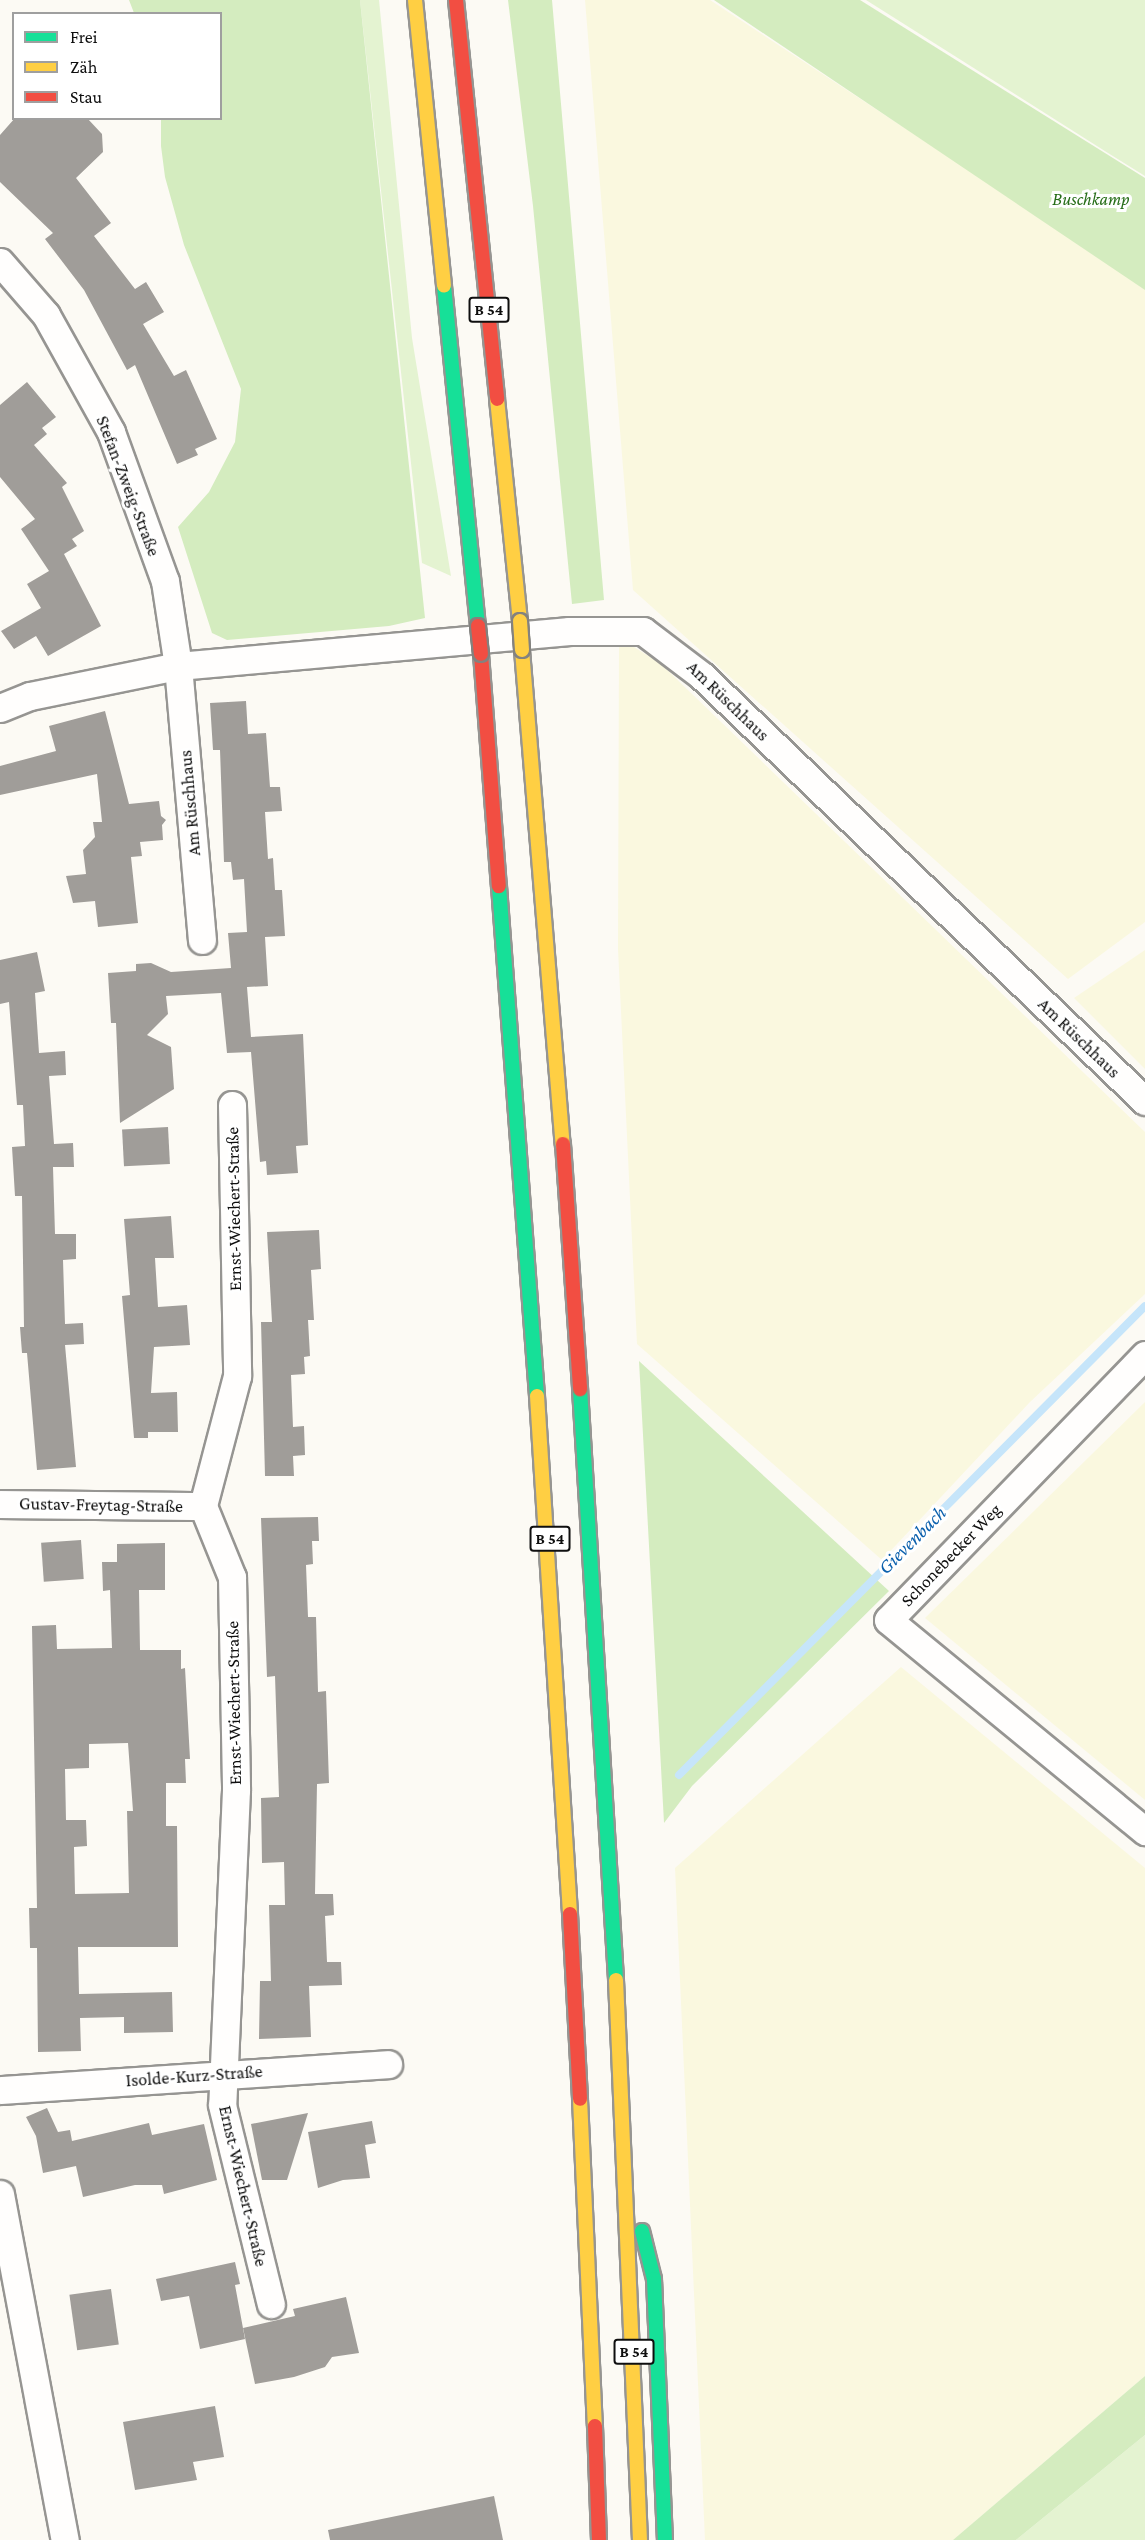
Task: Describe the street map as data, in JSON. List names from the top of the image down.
{
  "streets": {
    "highway": ["B 54"],
    "street": [
      "Stefan-Zweig-Straße",
      "Am Rüschhaus",
      "Ernst-Wiechert-Straße",
      "Gustav-Freytag-Straße",
      "Schonebecker Weg",
      "Isolde-Kurz-Straße"
    ]
  },
  "crossings": [
    ["Stefan-Zweig-Straße", "Am Rüschhaus"],
    ["Ernst-Wiechert-Straße", "Gustav-Freytag-Straße"],
    ["Ernst-Wiechert-Straße", "Isolde-Kurz-Straße"]
  ],
  "water": ["Gievenbach"],
  "parks": ["Buschkamp"],
  "legend": ["Frei", "Zäh", "Stau"]
}
